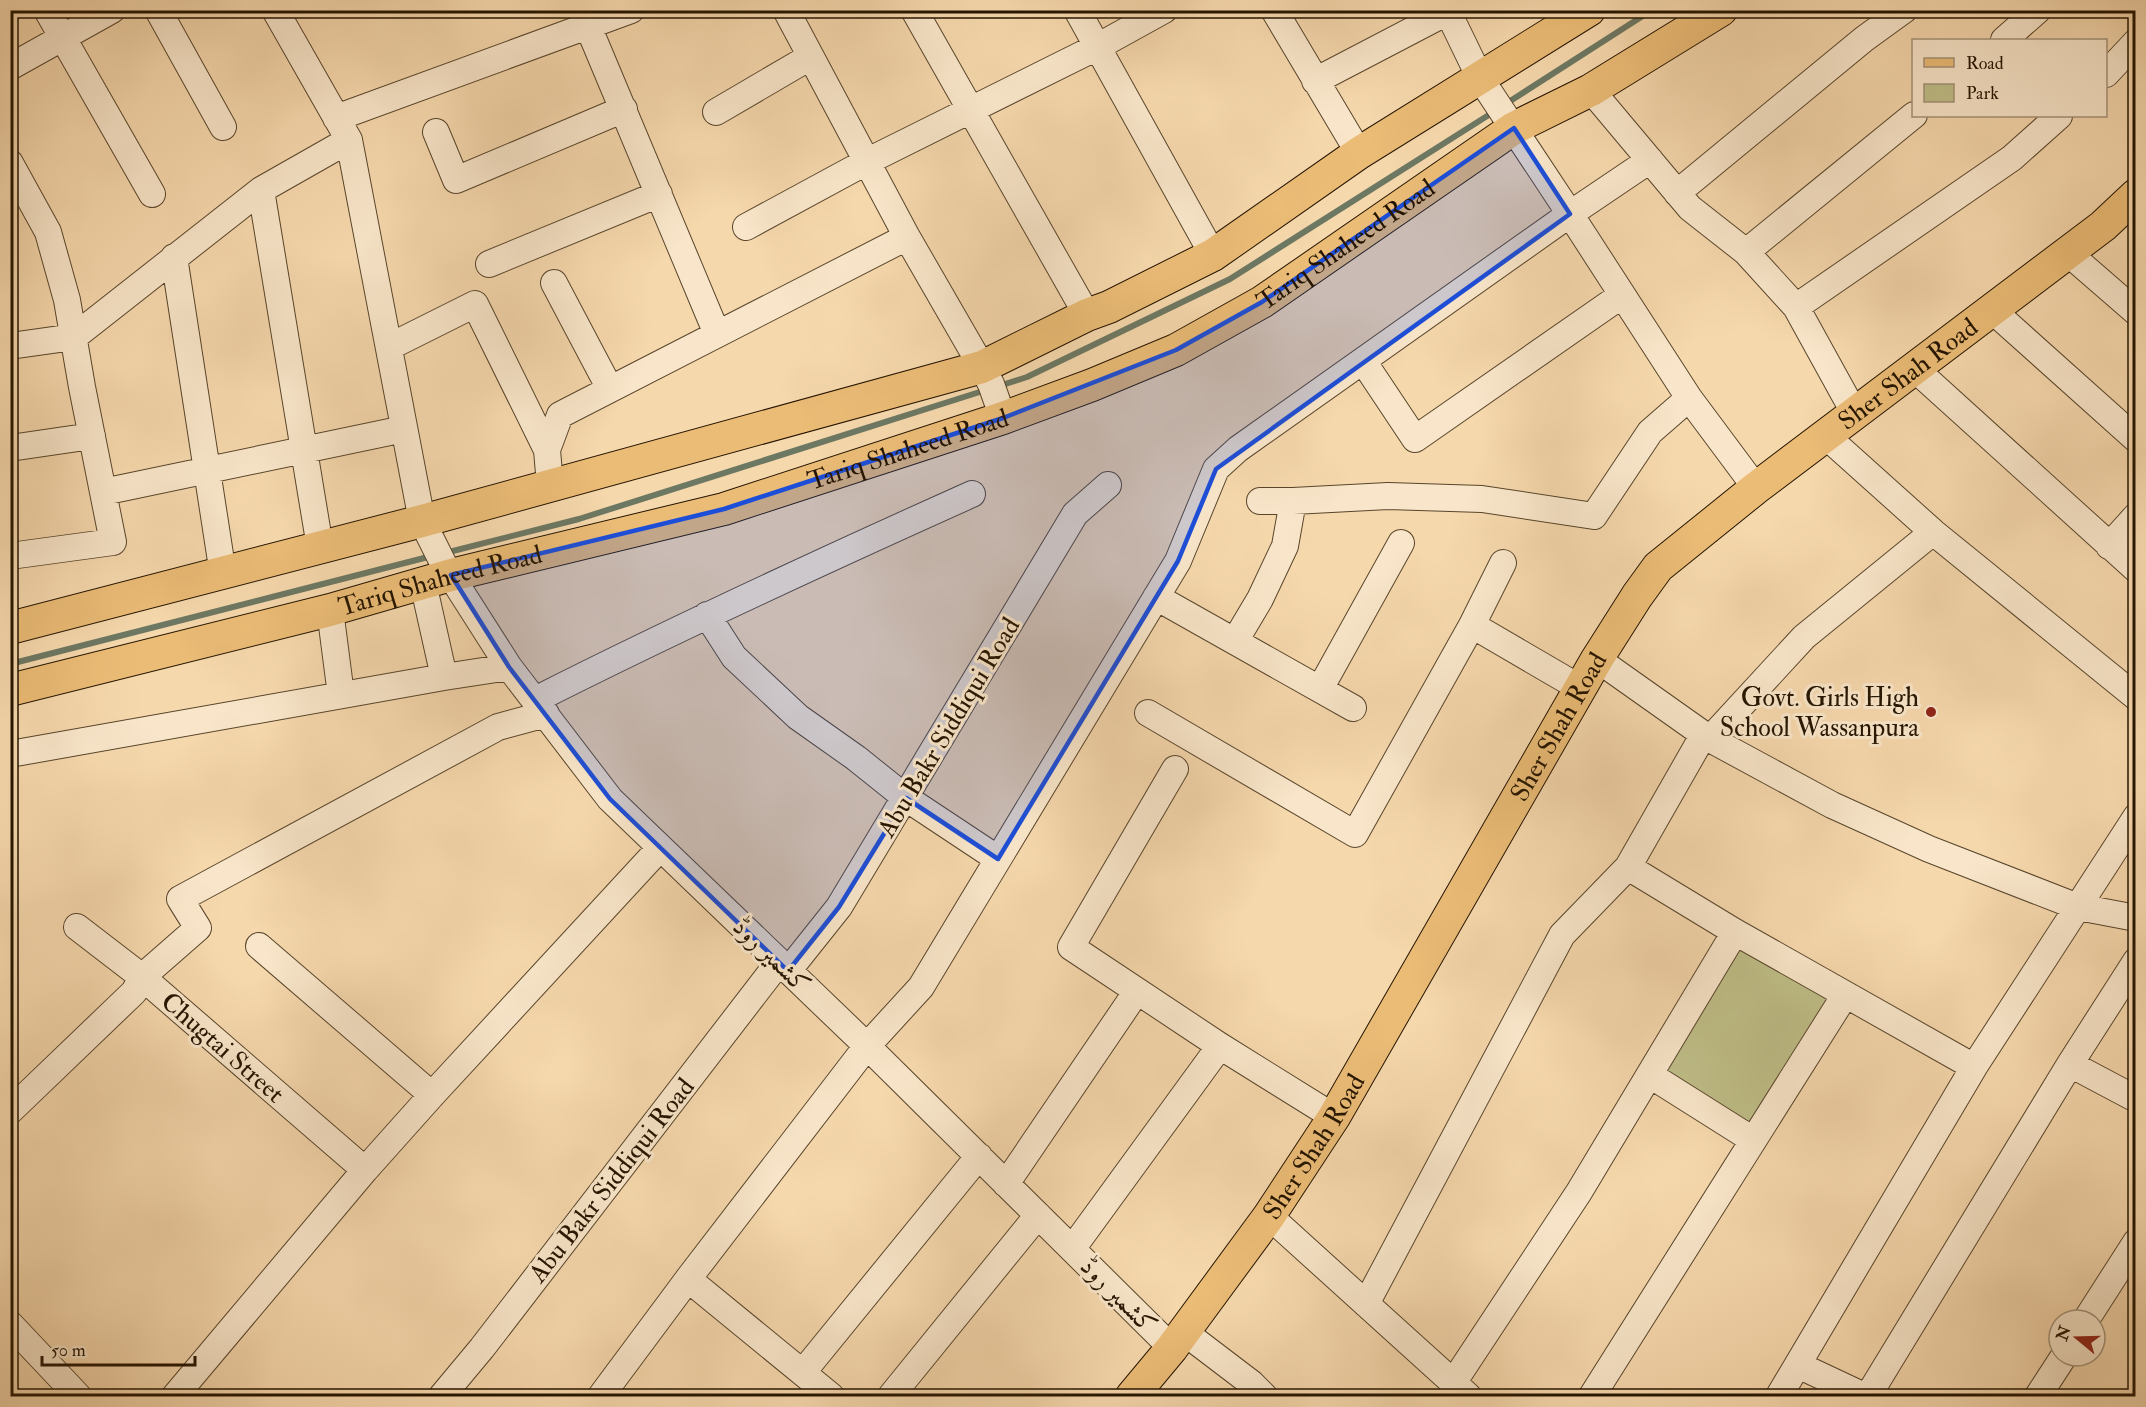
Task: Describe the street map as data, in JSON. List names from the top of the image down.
{
  "streets": {
    "main road": ["Tariq Shaheed Road", "Sher Shah Road"],
    "street": ["Abu Bakr Siddiqui Road", "کشمیر روڈ", "Chugtai Street"]
  },
  "crossings": [
    ["Tariq Shaheed Road", "کشمیر روڈ"],
    ["Sher Shah Road", "کشمیر روڈ"],
    ["Abu Bakr Siddiqui Road", "کشمیر روڈ"]
  ],
  "places": ["Govt. Girls High School Wassanpura"],
  "legend": ["Road", "Park"],
  "scale_bar": "50 m",
  "north": "left"
}
